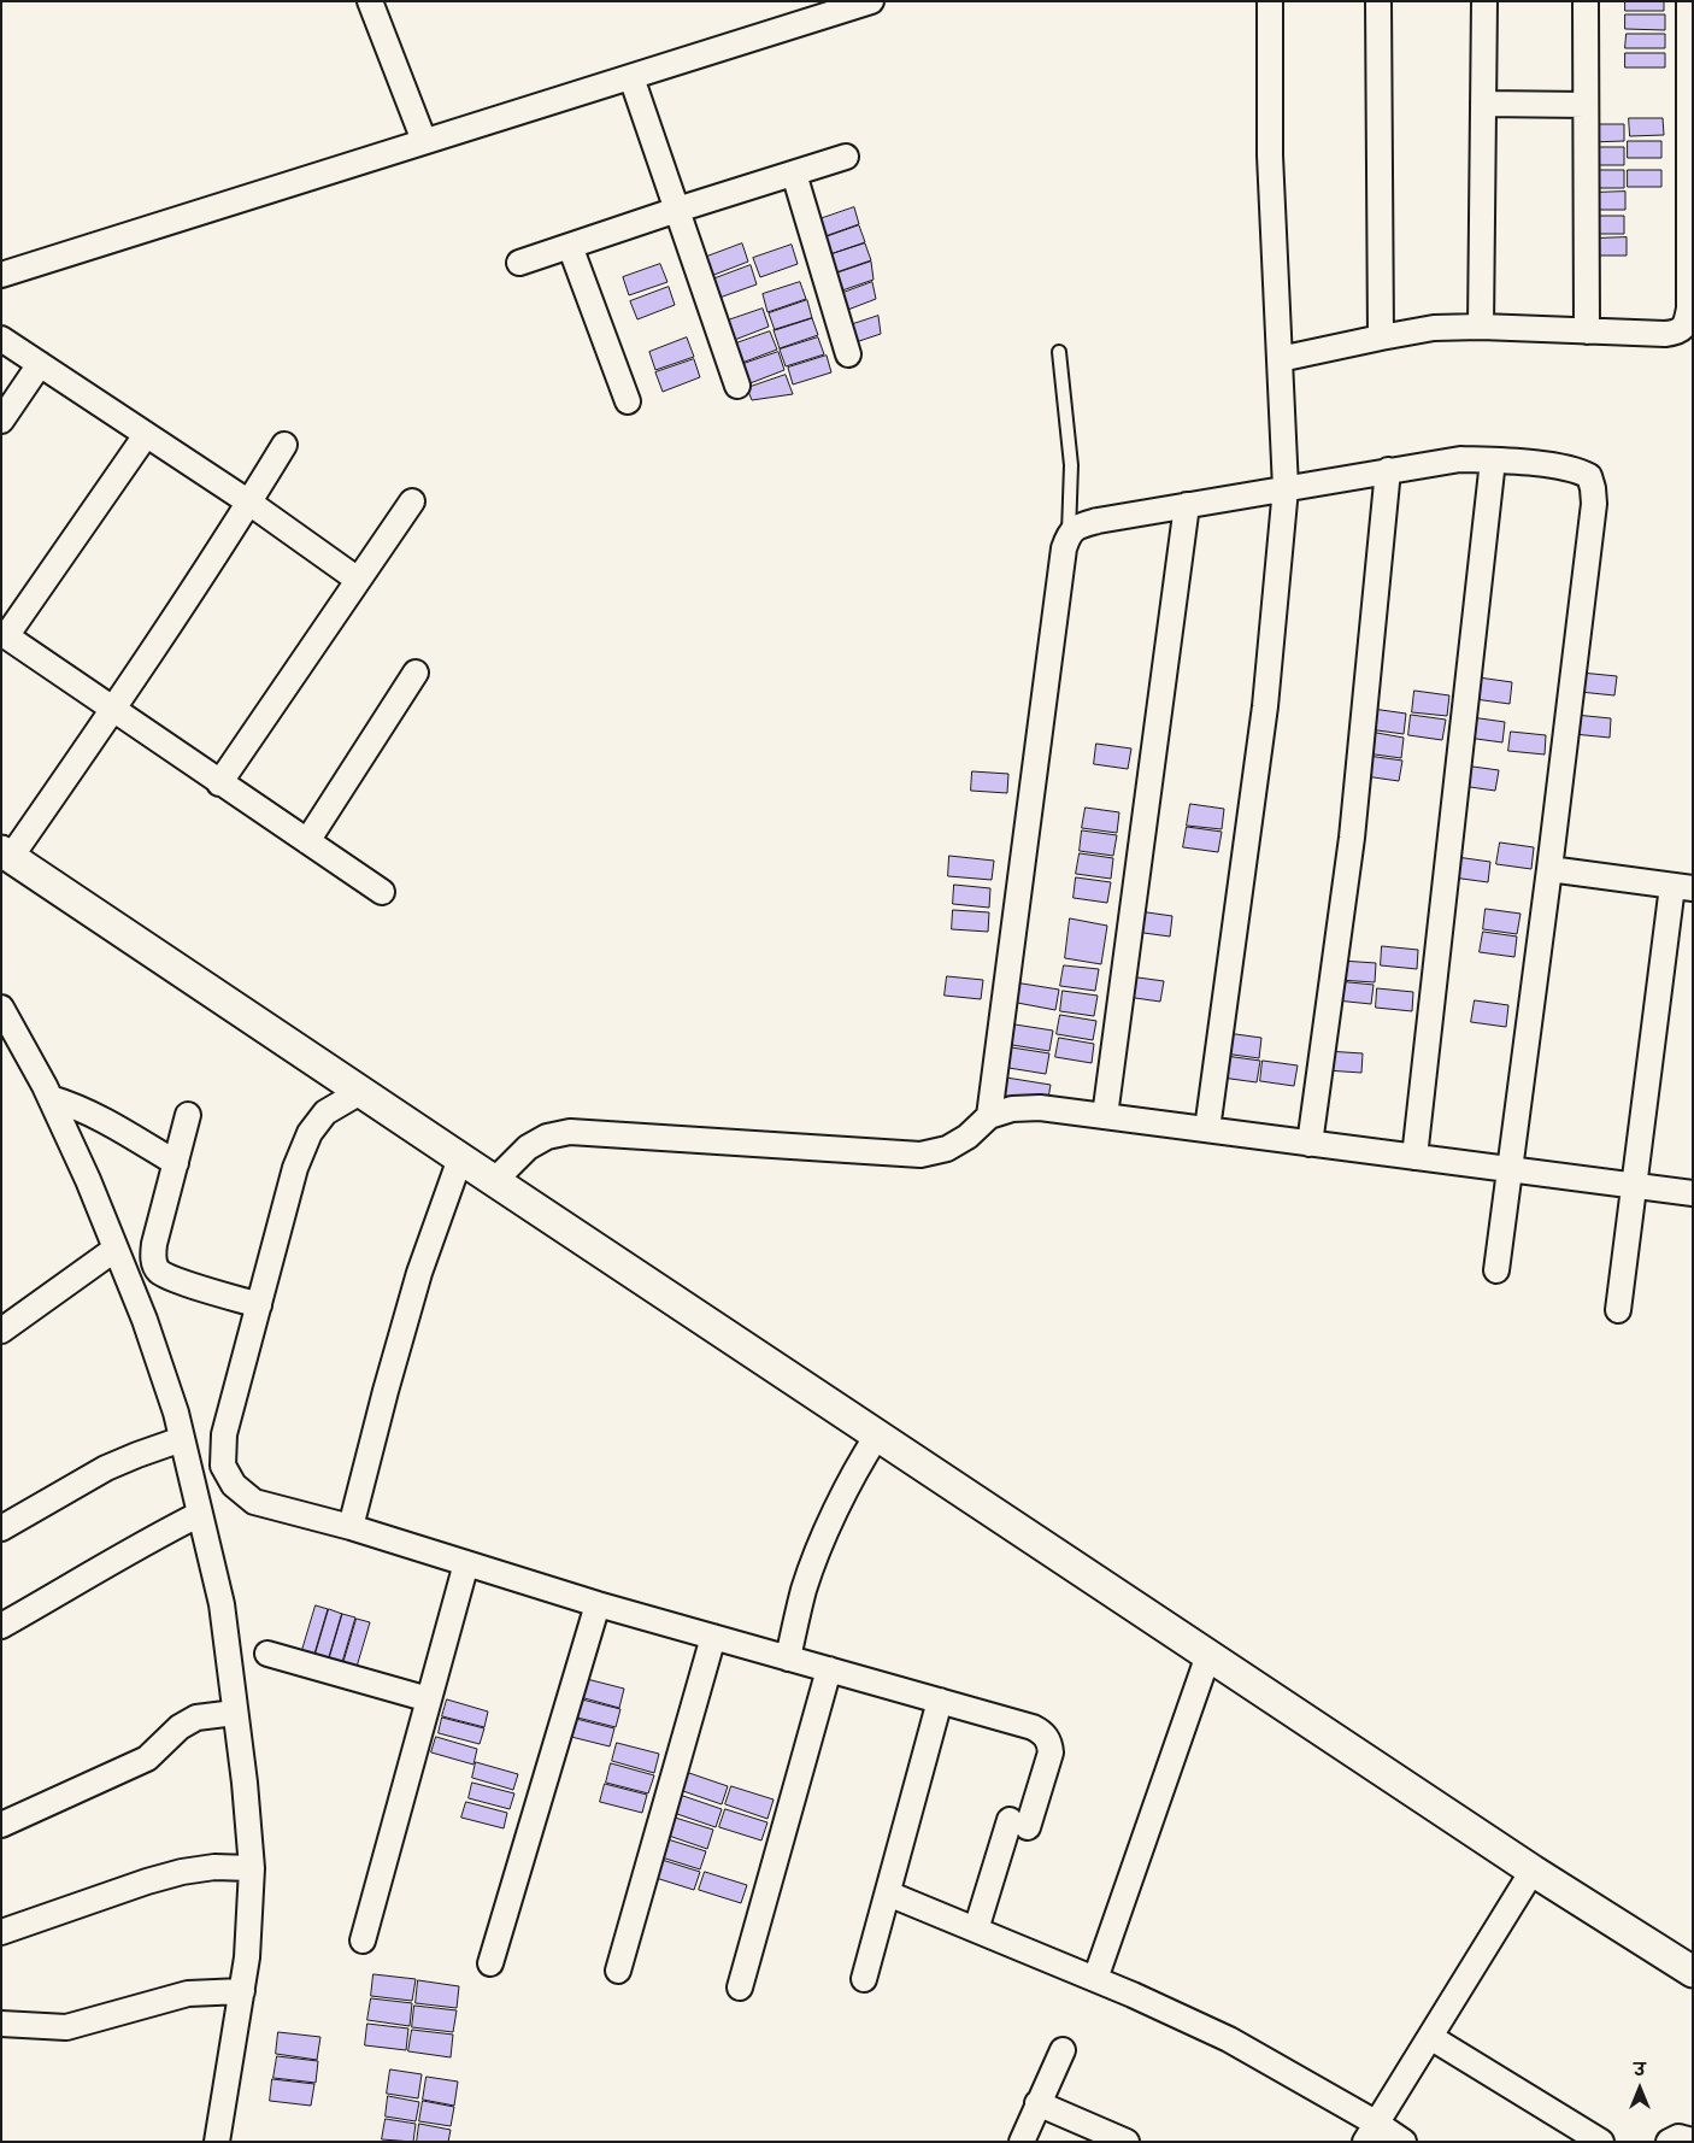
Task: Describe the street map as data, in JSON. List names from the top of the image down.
{
  "north": "top"
}
